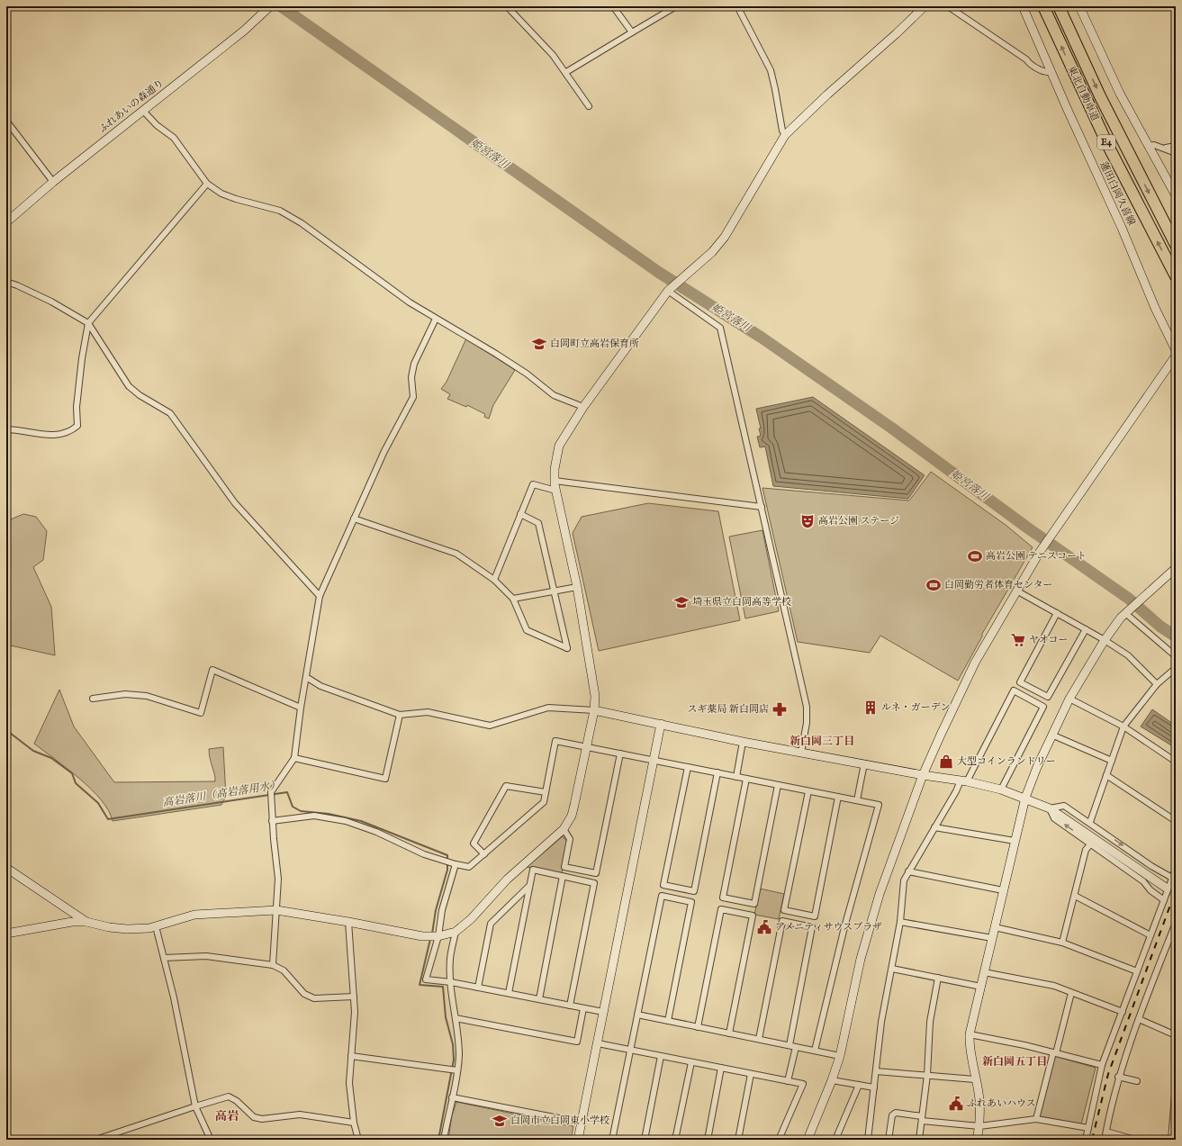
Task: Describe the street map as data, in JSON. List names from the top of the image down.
{
  "streets": {
    "highway": ["東北自動車道", "E4"],
    "street": ["ふれあいの森通り", "蓮田白岡久喜線"]
  },
  "districts": ["新白岡三丁目", "新白岡五丁目", "高岩"],
  "water": ["姫宮落川", "高岩落川（高岩落用水）"],
  "places": {
    "school or university": ["白岡町立高岩保育所", "埼玉県立白岡高等学校", "白岡市立白岡東小学校"],
    "theatre": ["高岩公園 ステージ"],
    "sports": ["高岩公園 テニスコート", "白岡勤労者体育センター"],
    "supermarket": ["ヤオコー"],
    "building": ["ルネ・ガーデン"],
    "pharmacy": ["スギ薬局 新白岡店"],
    "shop": ["大型コインランドリー"],
    "public building": ["アメニティサウスプラザ", "ふれあいハウス"]
  }
}
